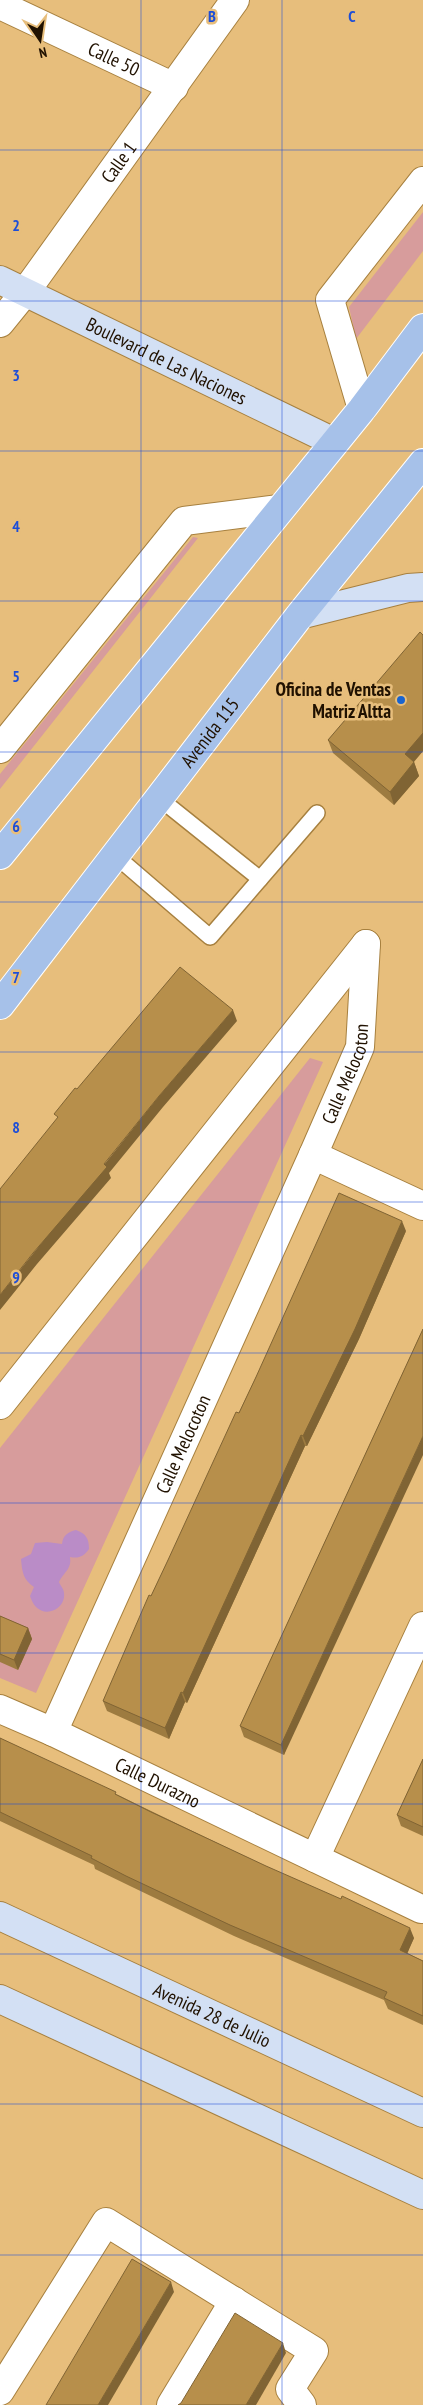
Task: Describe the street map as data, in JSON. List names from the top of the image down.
{
  "streets": {
    "main road": ["Boulevard de Las Naciones", "Avenida 115", "Avenida 28 de Julio"],
    "street": [
      "Calle 50",
      "Calle 1",
      "Calle Melocoton",
      "Calle Durazno"
    ]
  },
  "crossings": [
    ["Calle 50", "Calle 1"],
    ["Calle 1", "Boulevard de Las Naciones"],
    ["Calle Melocoton", "Calle Durazno"]
  ],
  "places": ["Oficina de Ventas Matriz Altta"],
  "north": "bottom",
  "grid": {
    "columns": ["B", "C"],
    "rows": [
      "2",
      "3",
      "4",
      "5",
      "6",
      "7",
      "8",
      "9"
    ]
  }
}
